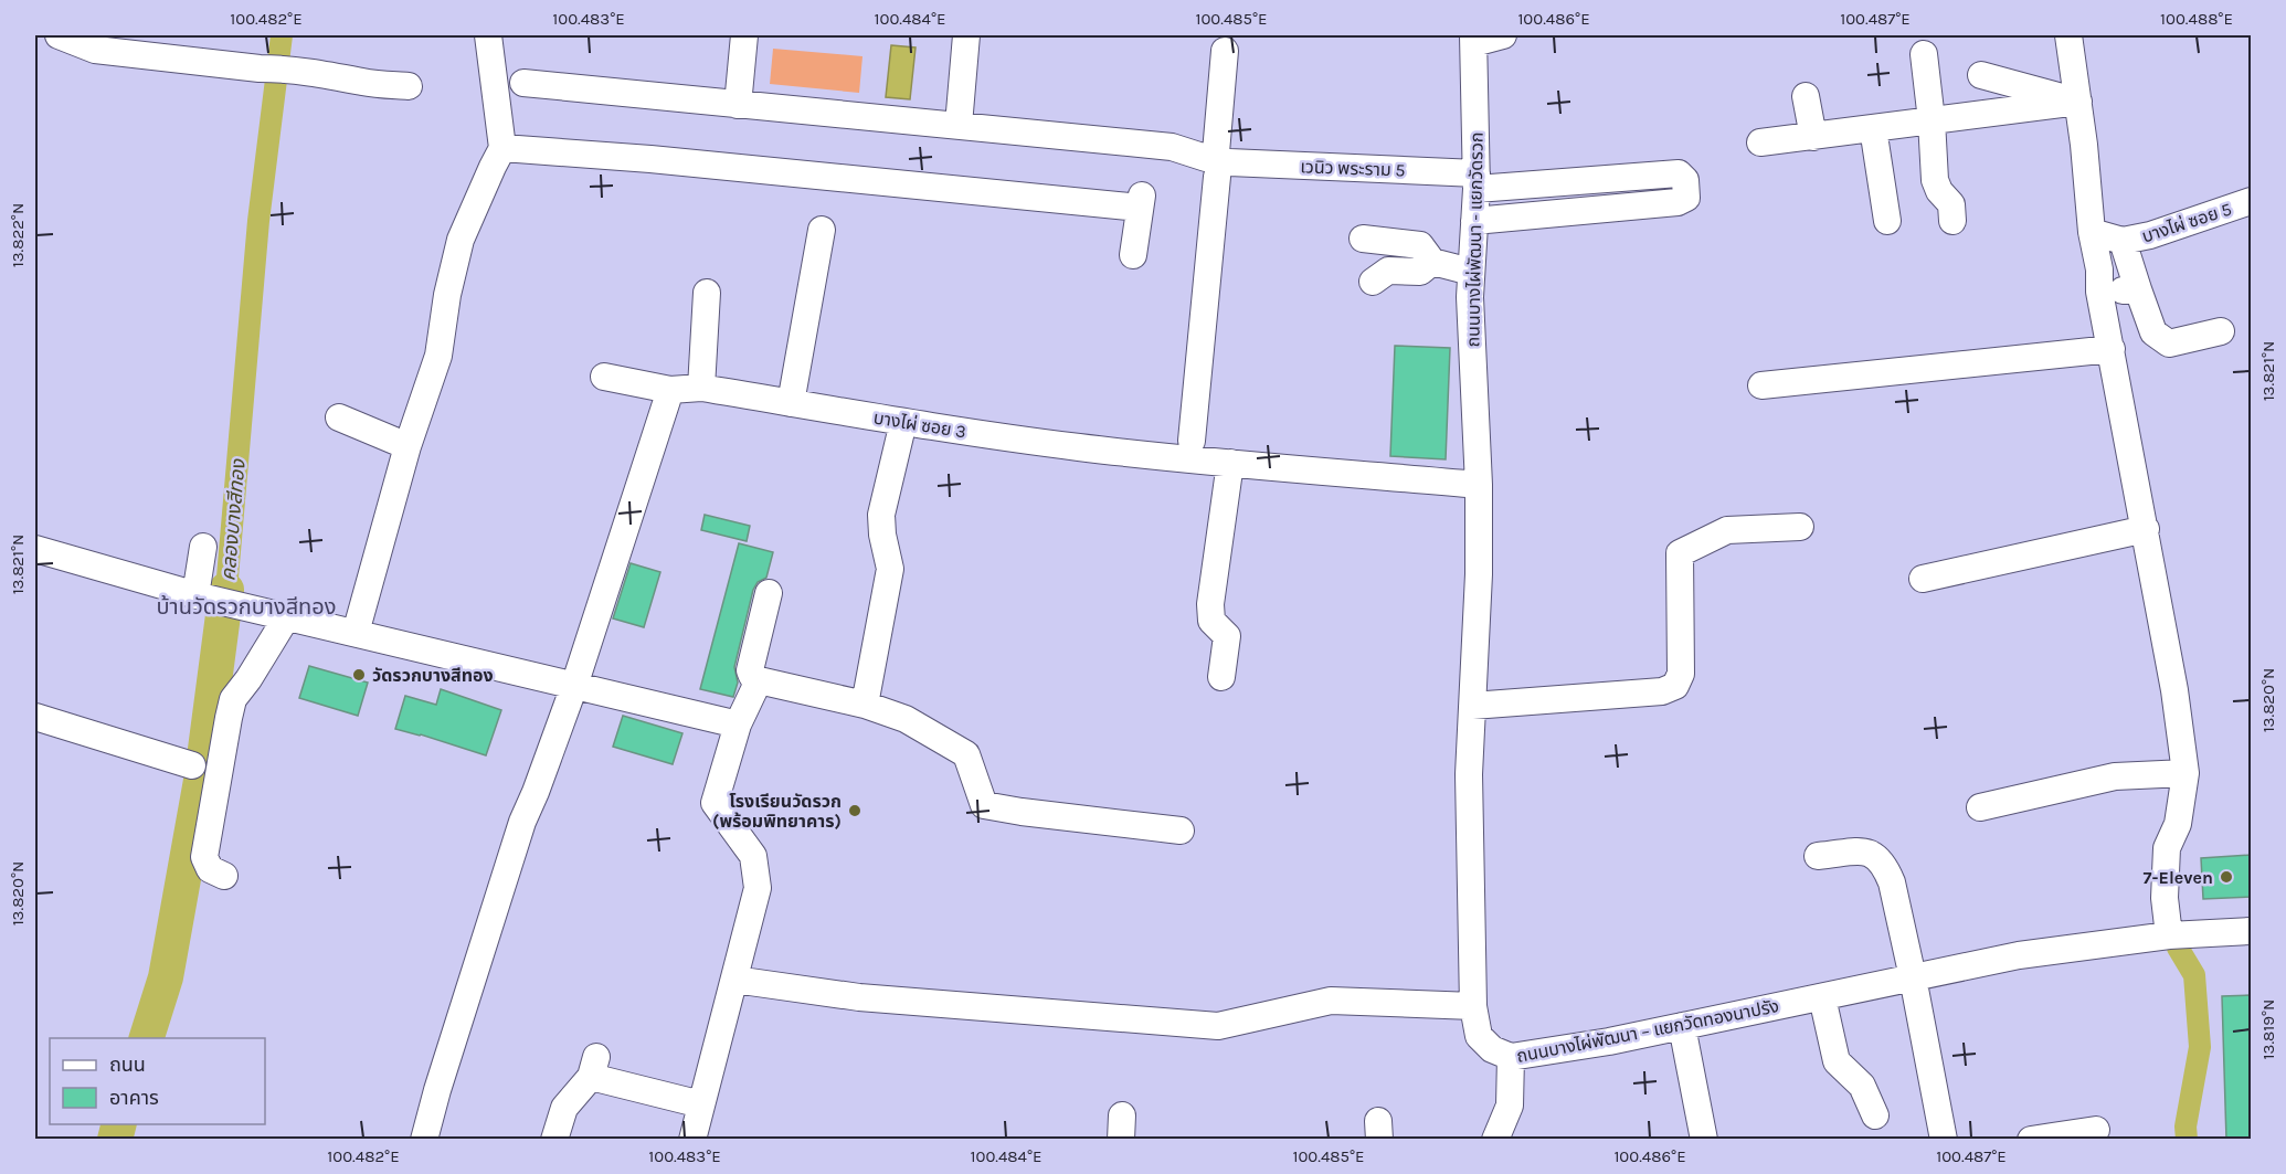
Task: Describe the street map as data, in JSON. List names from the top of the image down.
{
  "streets": {
    "street": [
      "เวนิว พระราม 5",
      "บางไผ่ ซอย 5",
      "ถนนบางไผ่พัฒนา - แยกวัดรวก",
      "บางไผ่ ซอย 3",
      "ถนนบางไผ่พัฒนา – แยกวัดทองนาปรัง"
    ]
  },
  "crossings": [
    ["เวนิว พระราม 5", "ถนนบางไผ่พัฒนา - แยกวัดรวก"],
    ["ถนนบางไผ่พัฒนา - แยกวัดรวก", "บางไผ่ ซอย 3"],
    ["ถนนบางไผ่พัฒนา - แยกวัดรวก", "ถนนบางไผ่พัฒนา – แยกวัดทองนาปรัง"],
    ["บางไผ่ ซอย 3", "ถนนบางไผ่พัฒนา – แยกวัดทองนาปรัง"]
  ],
  "districts": ["บ้านวัดรวกบางสีทอง"],
  "water": ["คลองบางสีทอง"],
  "places": ["วัดรวกบางสีทอง", "โรงเรียนวัดรวก (พร้อมพิทยาคาร)", "7-Eleven"],
  "legend": ["ถนน", "อาคาร"],
  "coordinates": [
    "100.482°E",
    "100.483°E",
    "100.484°E",
    "100.485°E",
    "100.486°E",
    "100.487°E",
    "100.488°E",
    "13.822°N",
    "13.821°N",
    "13.820°N",
    "13.819°N"
  ]
}
